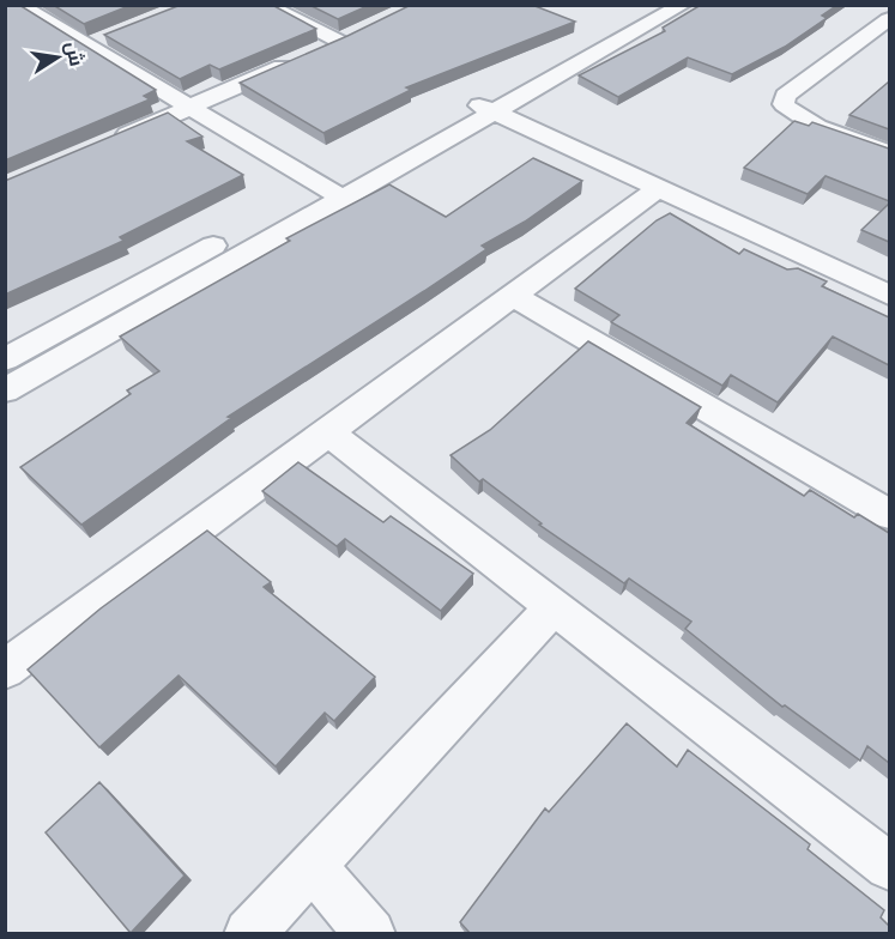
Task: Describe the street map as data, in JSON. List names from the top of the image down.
{
  "north": "right"
}
